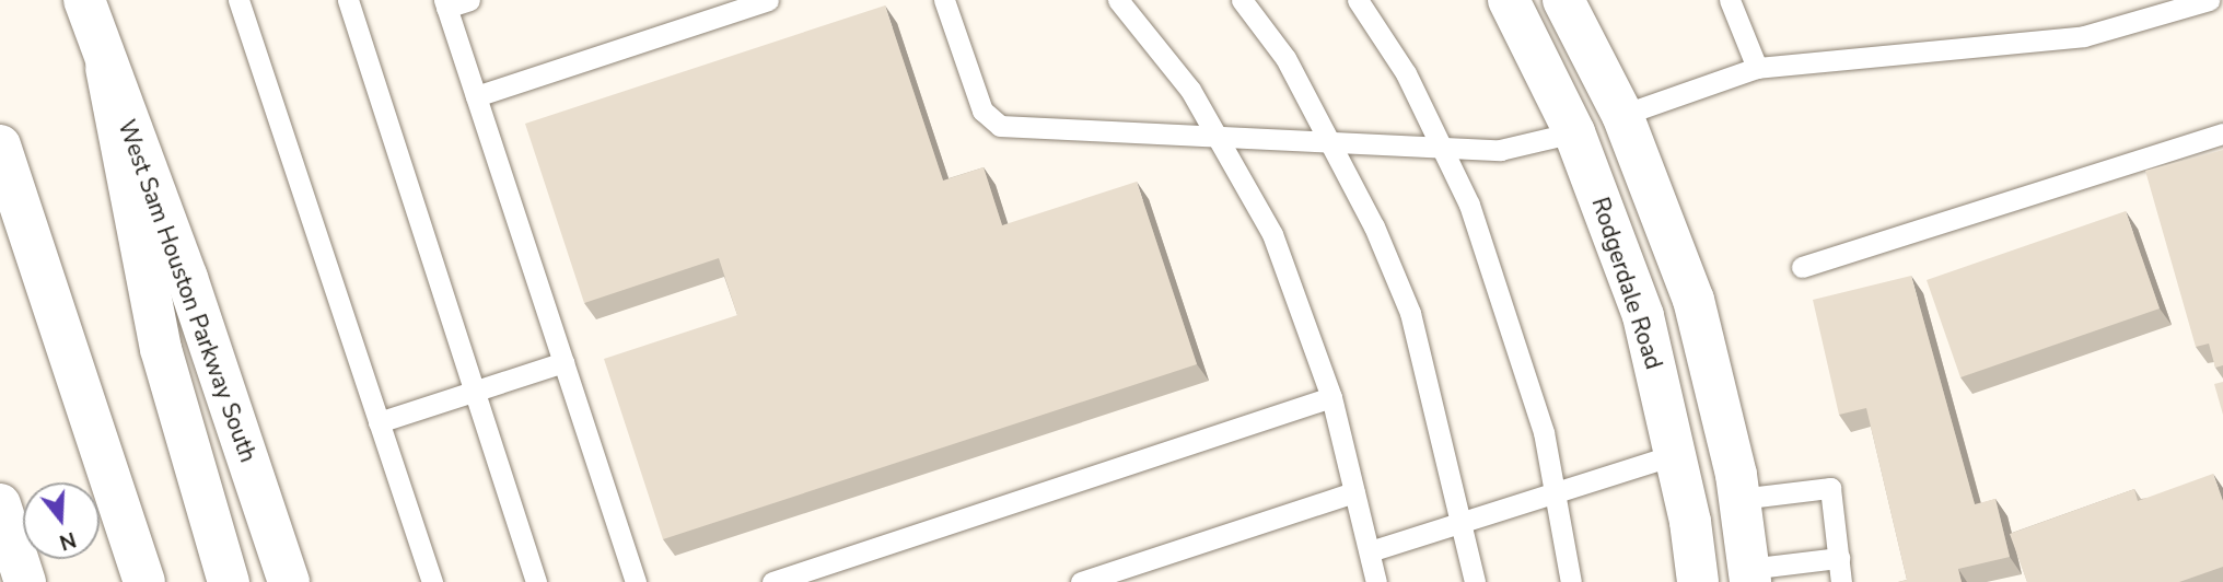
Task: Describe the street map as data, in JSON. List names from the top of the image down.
{
  "streets": {
    "main road": ["Rodgerdale Road", "West Sam Houston Parkway South"]
  },
  "north": "bottom"
}
